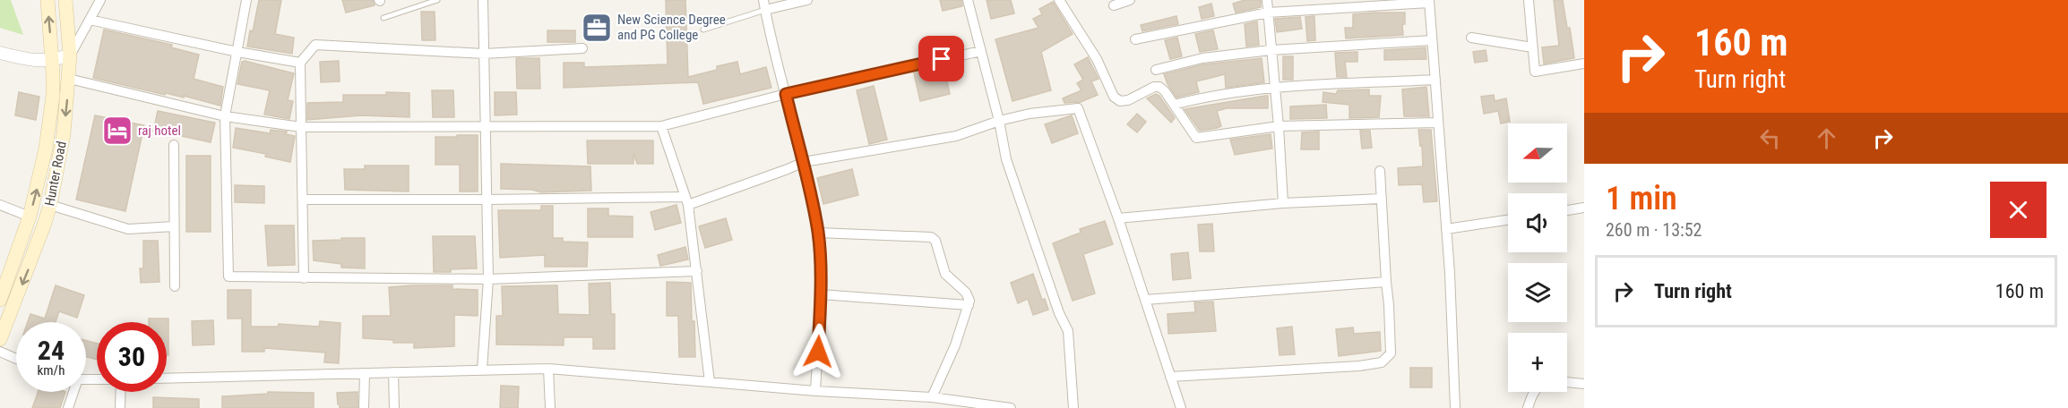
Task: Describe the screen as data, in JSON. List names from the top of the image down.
{
  "streets": {
    "main road": ["Hunter Road"]
  },
  "places": {
    "office": ["New Science Degree and PG College"],
    "hotel": ["raj hotel"]
  },
  "north": "left",
  "page": {
    "turn": ["160 m", "Turn right"],
    "map_buttons": "+",
    "heading": ["1 min", "260 m · 13:52"],
    "list": [
      {
        "name": "Turn right",
        "value": "160 m"
      }
    ],
    "speed": "24 km/h",
    "limit": "30"
  }
}
